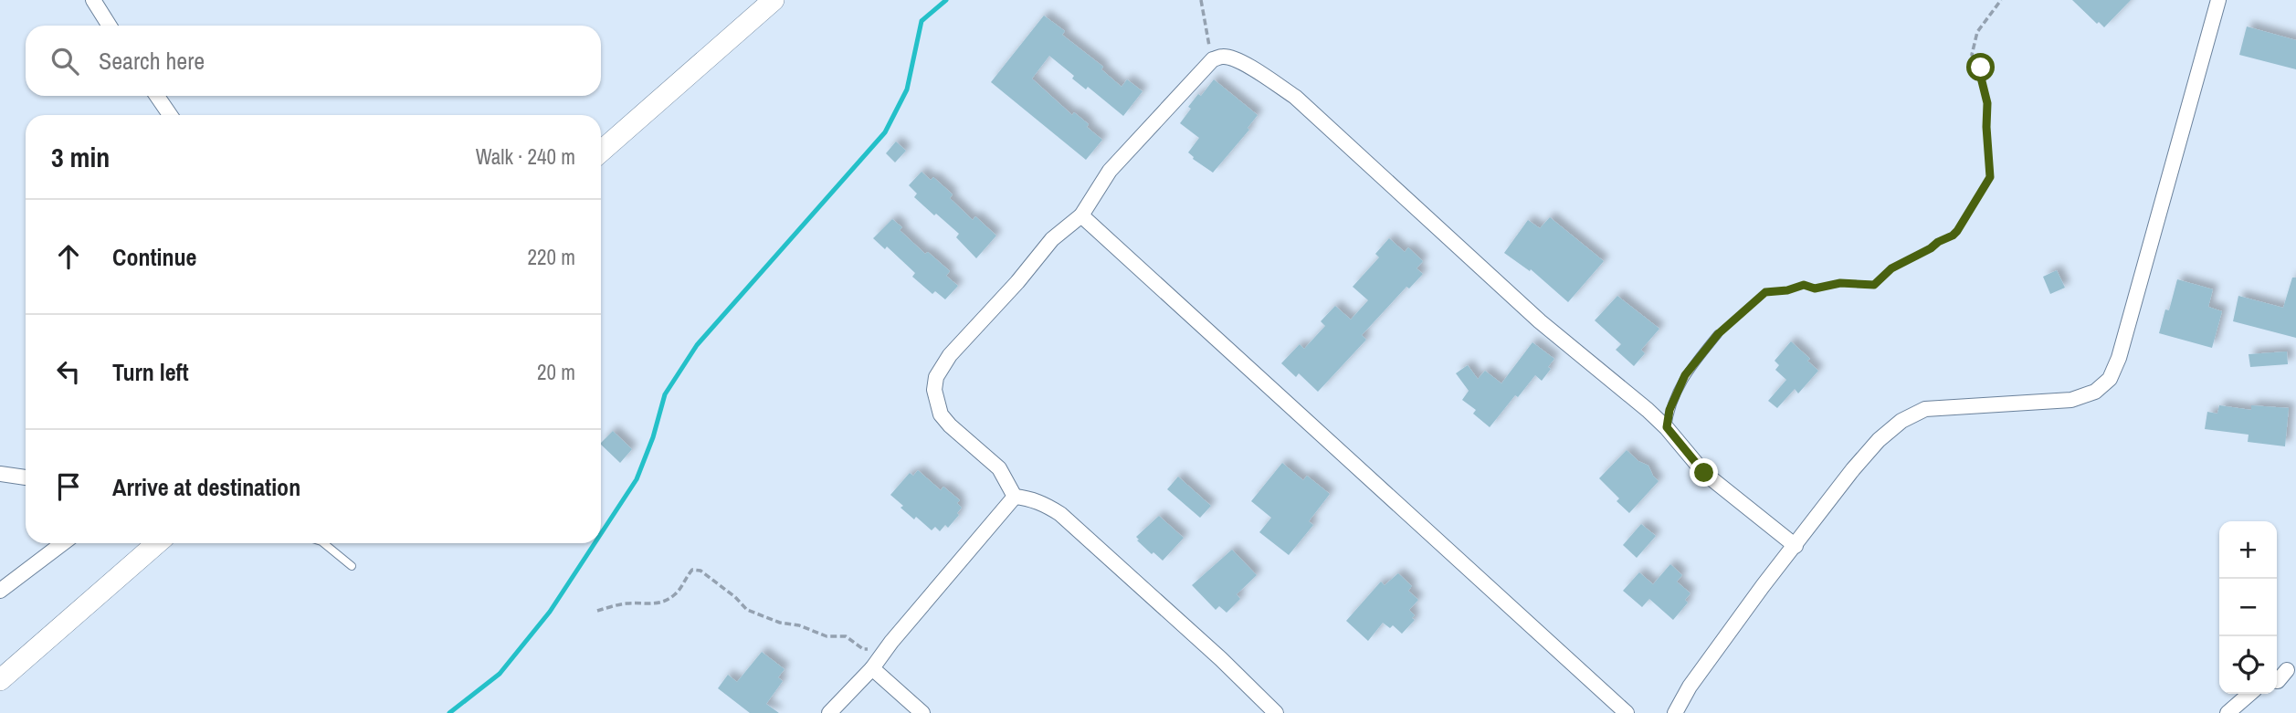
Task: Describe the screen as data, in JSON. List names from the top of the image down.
{
  "page": {
    "search": "Search here",
    "heading": ["3 min", "Walk · 240 m"],
    "list": [
      ["Continue", "220 m"],
      ["Turn left", "20 m"],
      "Arrive at destination"
    ],
    "map_buttons": ["+", "−"]
  }
}
